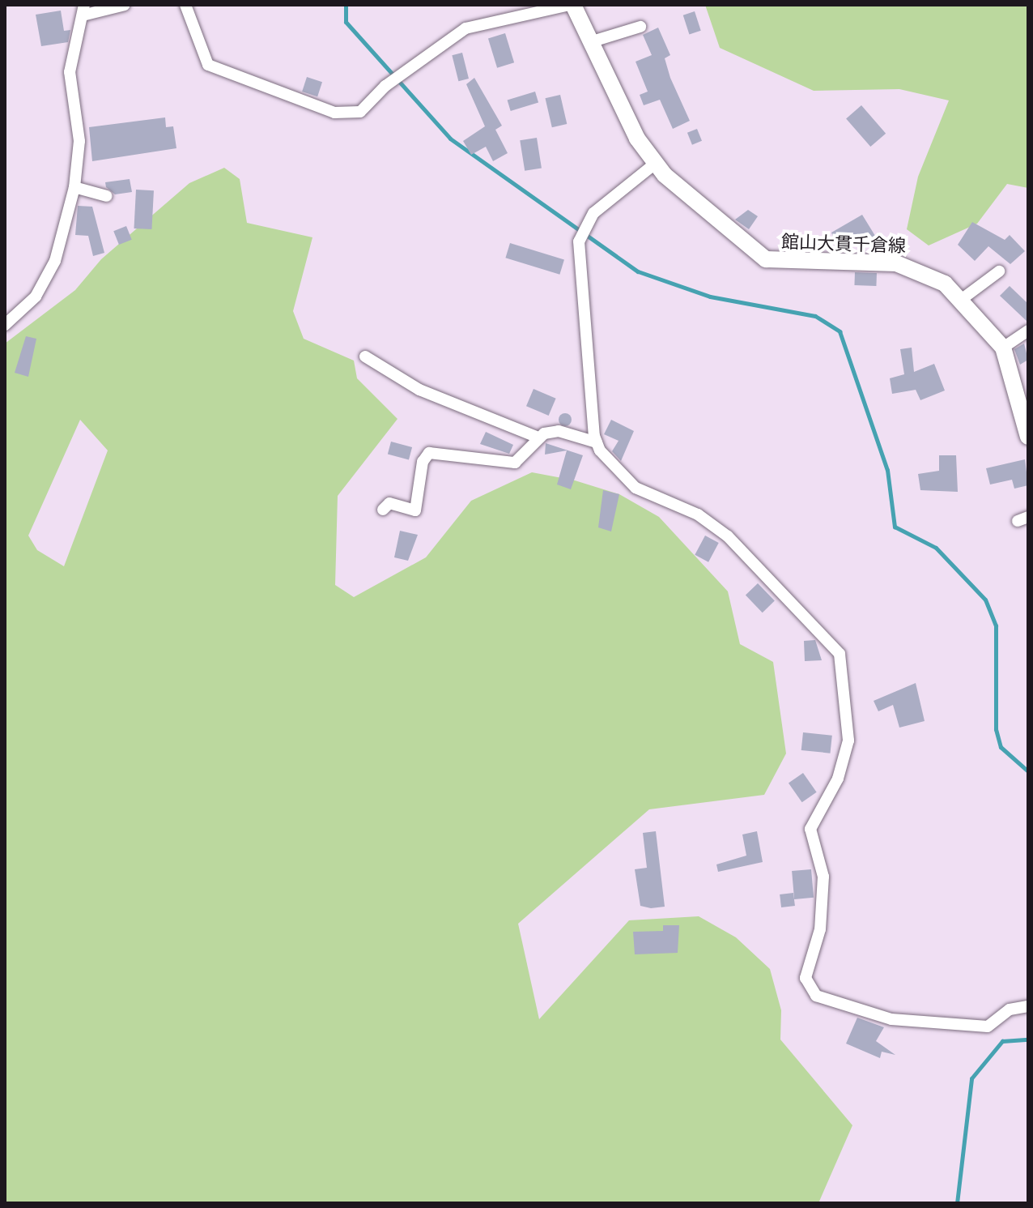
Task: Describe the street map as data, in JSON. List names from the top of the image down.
{
  "streets": {
    "main road": ["館山大貫千倉線"]
  }
}
